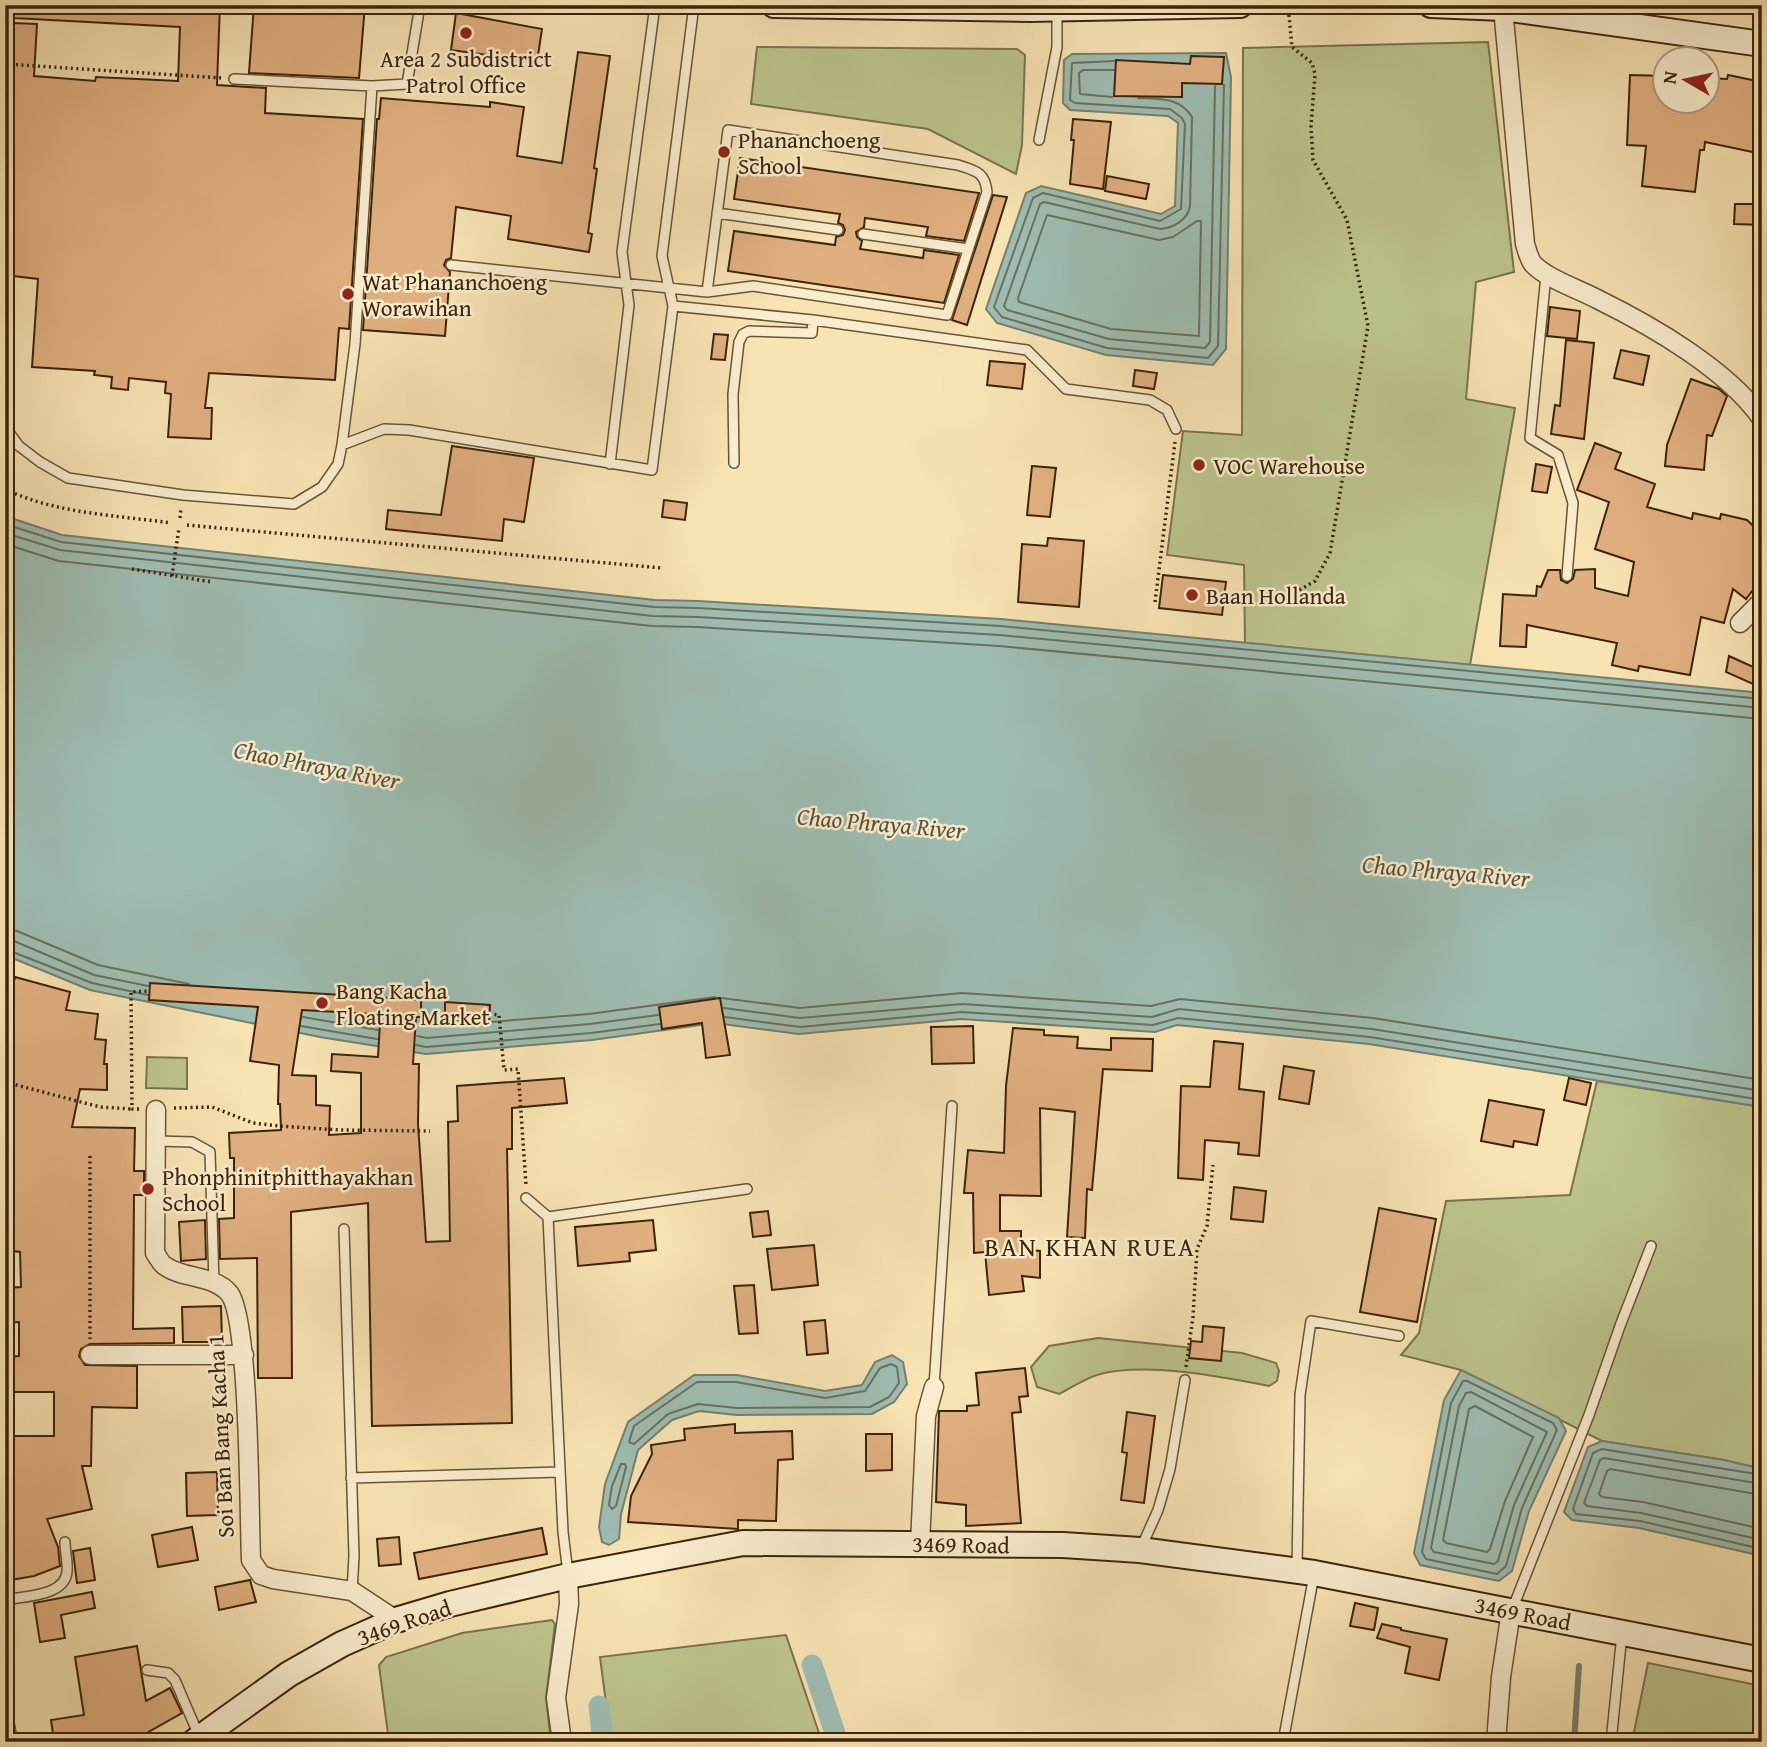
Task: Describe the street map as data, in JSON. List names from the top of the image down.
{
  "streets": {
    "street": ["Soi Ban Bang Kacha 1", "3469 Road"]
  },
  "crossings": [
    ["Soi Ban Bang Kacha 1", "3469 Road"]
  ],
  "districts": ["BAN KHAN RUEA"],
  "water": ["Chao Phraya River"],
  "places": [
    "Area 2 Subdistrict Patrol Office",
    "Phananchoeng School",
    "Wat Phananchoeng Worawihan",
    "VOC Warehouse",
    "Baan Hollanda",
    "Bang Kacha Floating Market",
    "Phonphinitphitthayakhan School"
  ],
  "north": "left"
}
